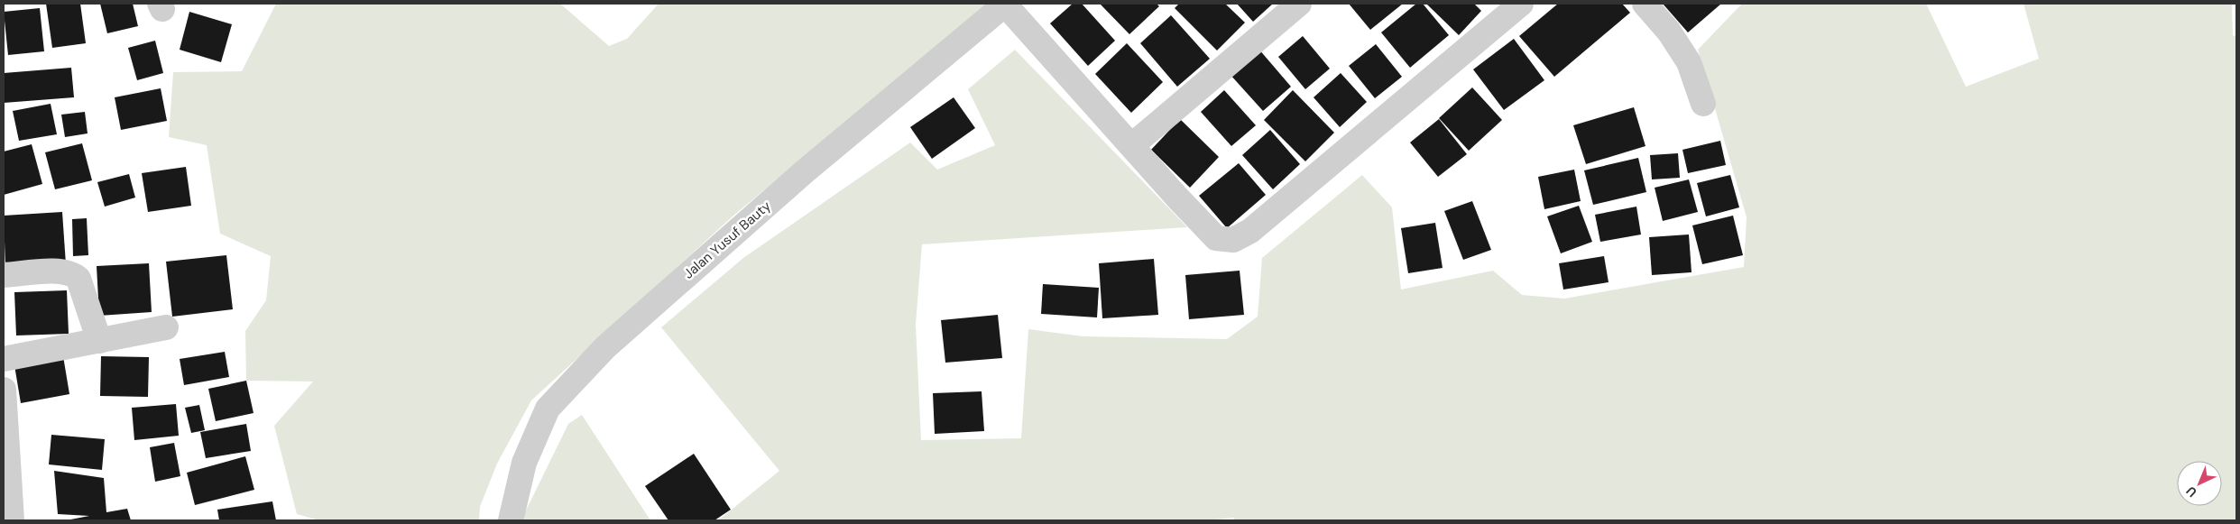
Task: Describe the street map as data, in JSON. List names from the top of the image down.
{
  "streets": {
    "street": ["Jalan Yusuf Bauty"]
  },
  "north": "bottom left"
}
